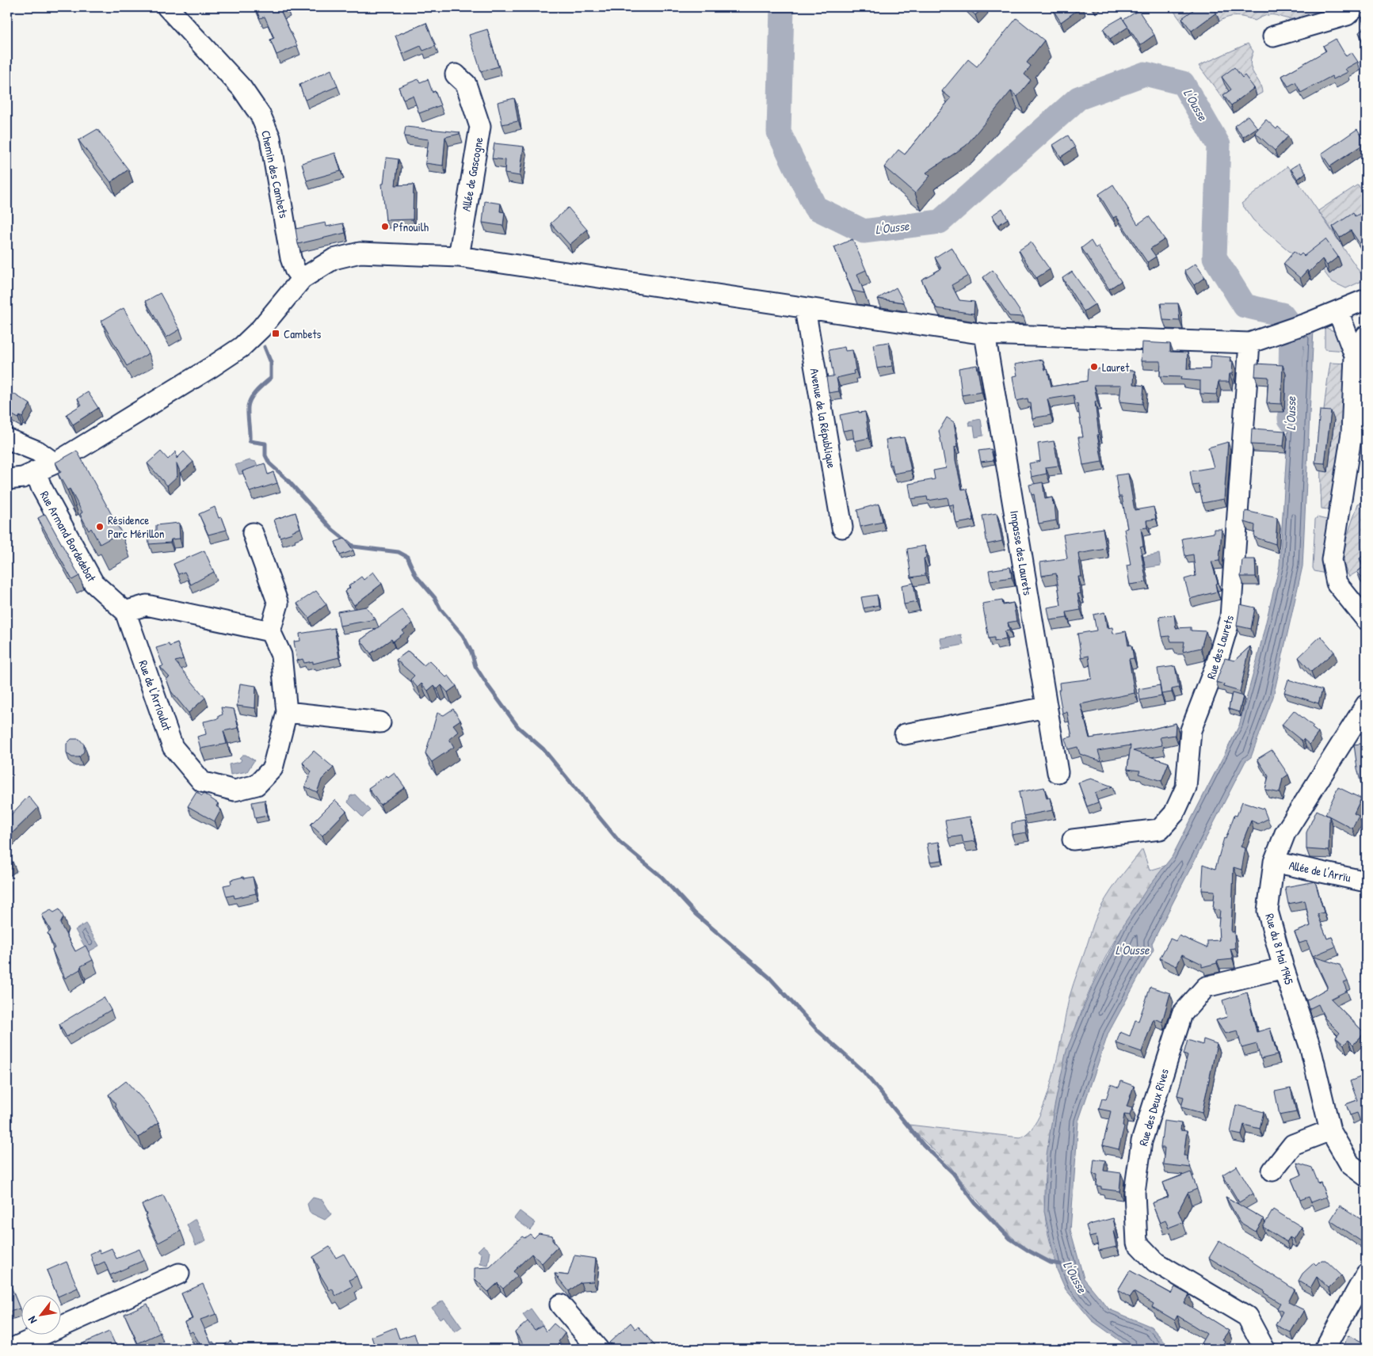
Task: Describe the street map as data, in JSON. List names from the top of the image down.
{
  "streets": {
    "street": [
      "Chemin des Cambets",
      "Allée de Gascogne",
      "Avenue de la République",
      "Rue Armand Bordedebat",
      "Impasse des Laurets",
      "Rue des Laurets",
      "Rue de l'Arrioulat",
      "Allée de l'Arrïu",
      "Rue du 8 Mai 1945",
      "Rue des Deux Rives"
    ]
  },
  "crossings": [
    ["Rue Armand Bordedebat", "Rue de l'Arrioulat"],
    ["Allée de l'Arrïu", "Rue du 8 Mai 1945"],
    ["Rue du 8 Mai 1945", "Rue des Deux Rives"]
  ],
  "water": ["L'Ousse"],
  "places": {
    "other": ["Pfnouilh", "Lauret", "Résidence Parc Mérillon"],
    "transit": ["Cambets"]
  },
  "north": "bottom left"
}
